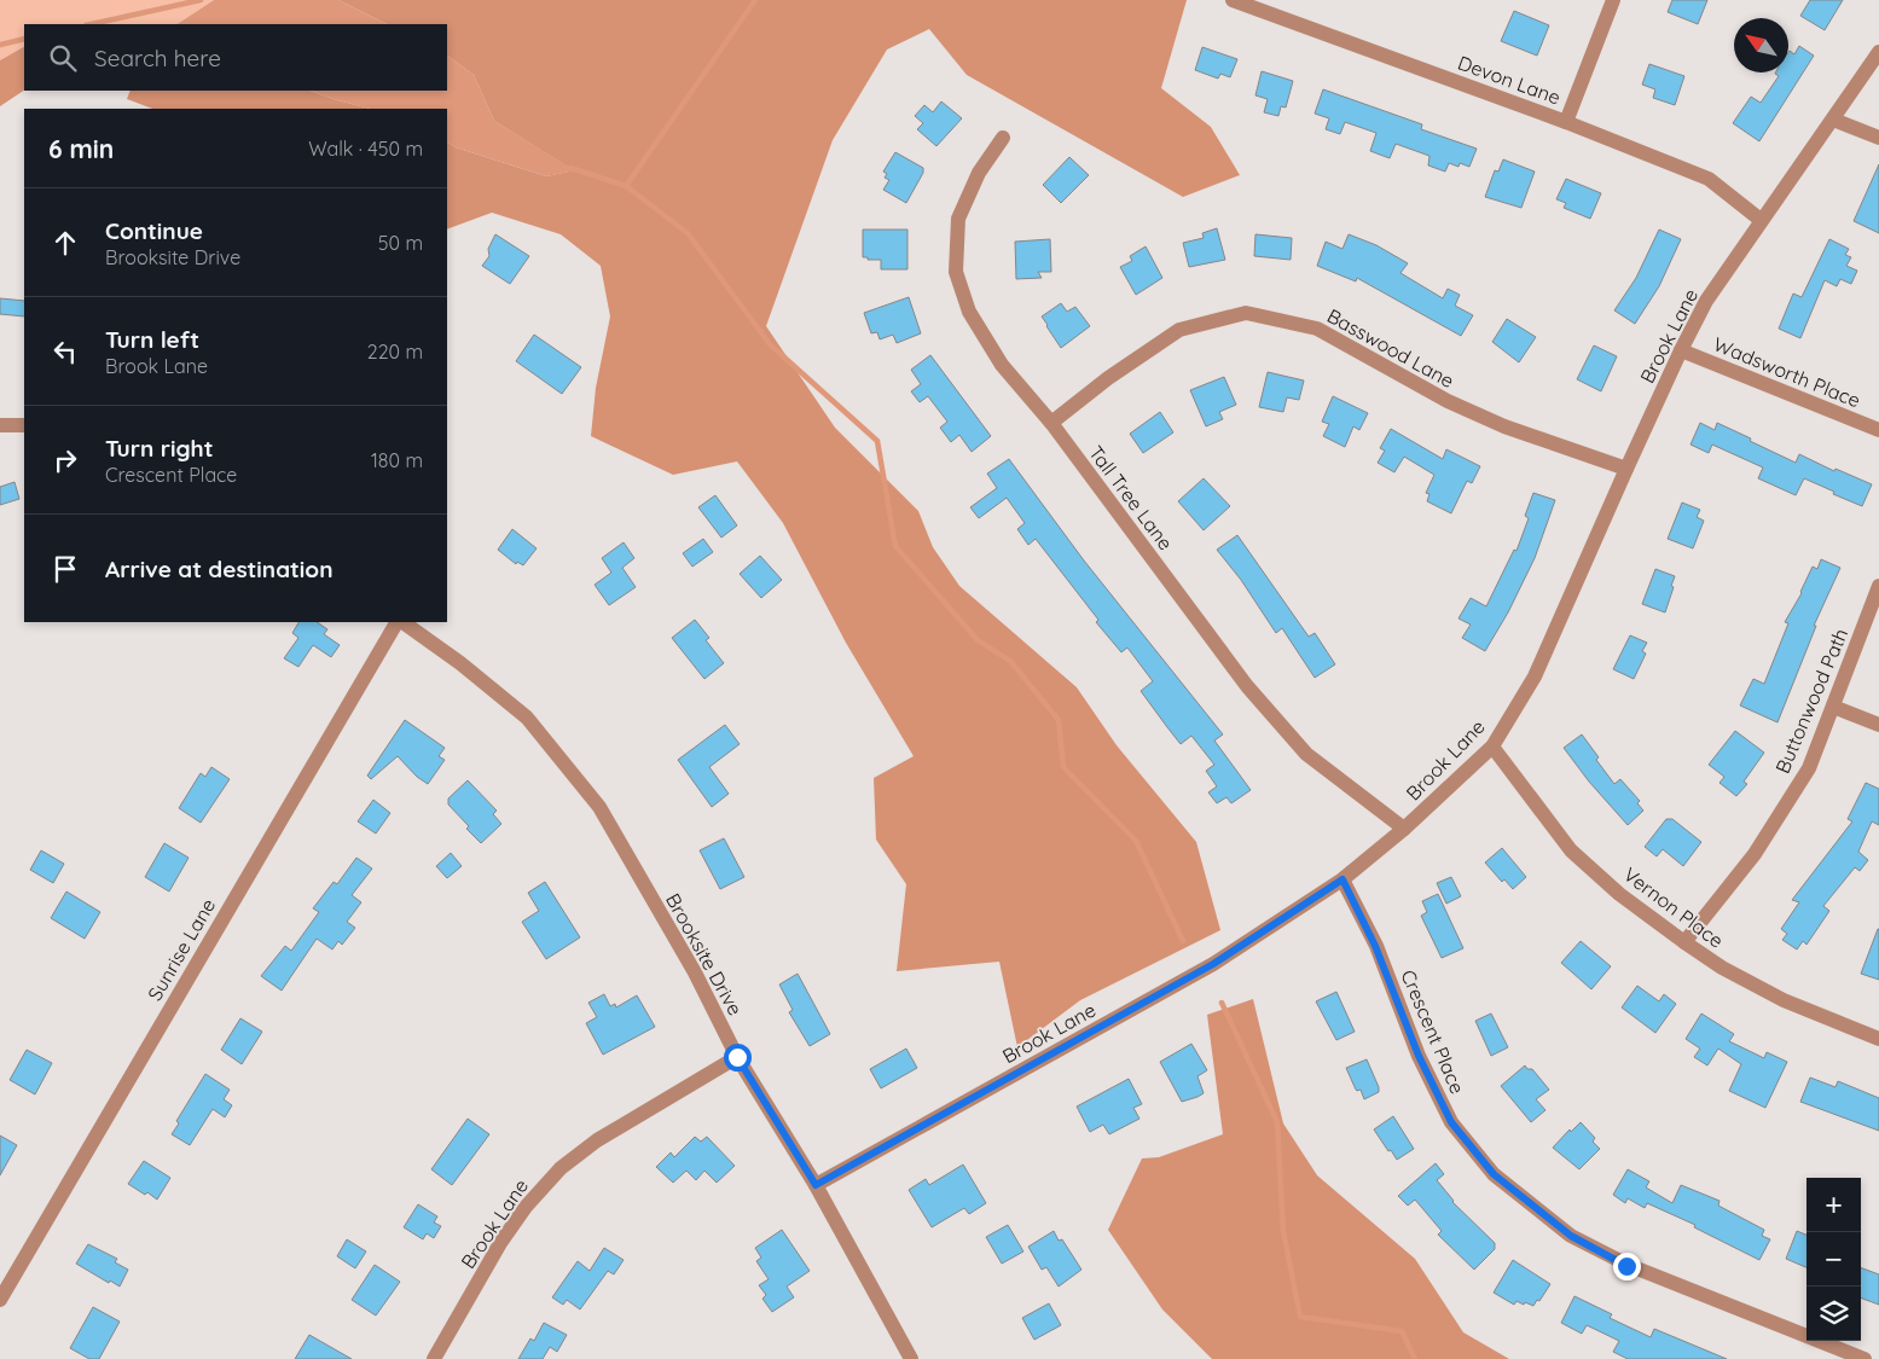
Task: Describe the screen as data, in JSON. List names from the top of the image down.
{
  "streets": {
    "street": [
      "Devon Lane",
      "Brook Lane",
      "Basswood Lane",
      "Wadsworth Place",
      "Tall Tree Lane",
      "Buttonwood Path",
      "Vernon Place",
      "Sunrise Lane",
      "Brooksite Drive",
      "Crescent Place"
    ]
  },
  "crossings": [
    ["Devon Lane", "Brook Lane"],
    ["Brook Lane", "Basswood Lane"],
    ["Brook Lane", "Wadsworth Place"],
    ["Brook Lane", "Tall Tree Lane"],
    ["Brook Lane", "Vernon Place"],
    ["Brook Lane", "Brooksite Drive"],
    ["Brook Lane", "Crescent Place"],
    ["Basswood Lane", "Tall Tree Lane"],
    ["Buttonwood Path", "Vernon Place"]
  ],
  "north": "top left",
  "page": {
    "search": "Search here",
    "heading": ["6 min", "Walk · 450 m"],
    "list": [
      ["Continue", "Brooksite Drive", "50 m"],
      ["Turn left", "Brook Lane", "220 m"],
      ["Turn right", "Crescent Place", "180 m"],
      "Arrive at destination"
    ],
    "map_buttons": ["+", "−"]
  }
}
